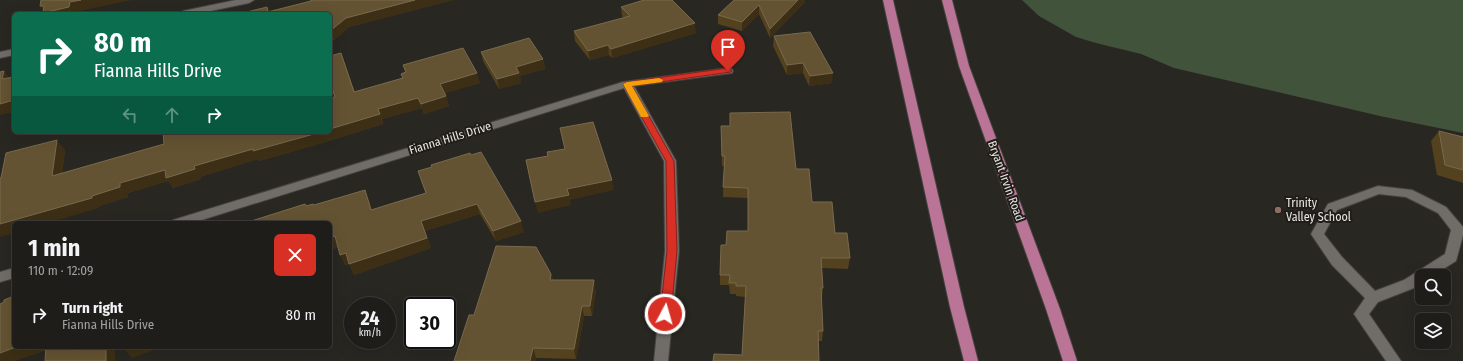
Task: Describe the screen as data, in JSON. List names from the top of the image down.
{
  "streets": {
    "main road": ["Bryant Irvin Road"],
    "street": ["Fianna Hills Drive"]
  },
  "places": ["Trinity Valley School"],
  "page": {
    "turn": ["80 m", "Fianna Hills Drive"],
    "heading": ["1 min", "110 m · 12:09"],
    "list": [
      {
        "name": "Turn right",
        "note": "Fianna Hills Drive",
        "value": "80 m"
      }
    ],
    "speed": "24 km/h",
    "limit": "30"
  }
}
